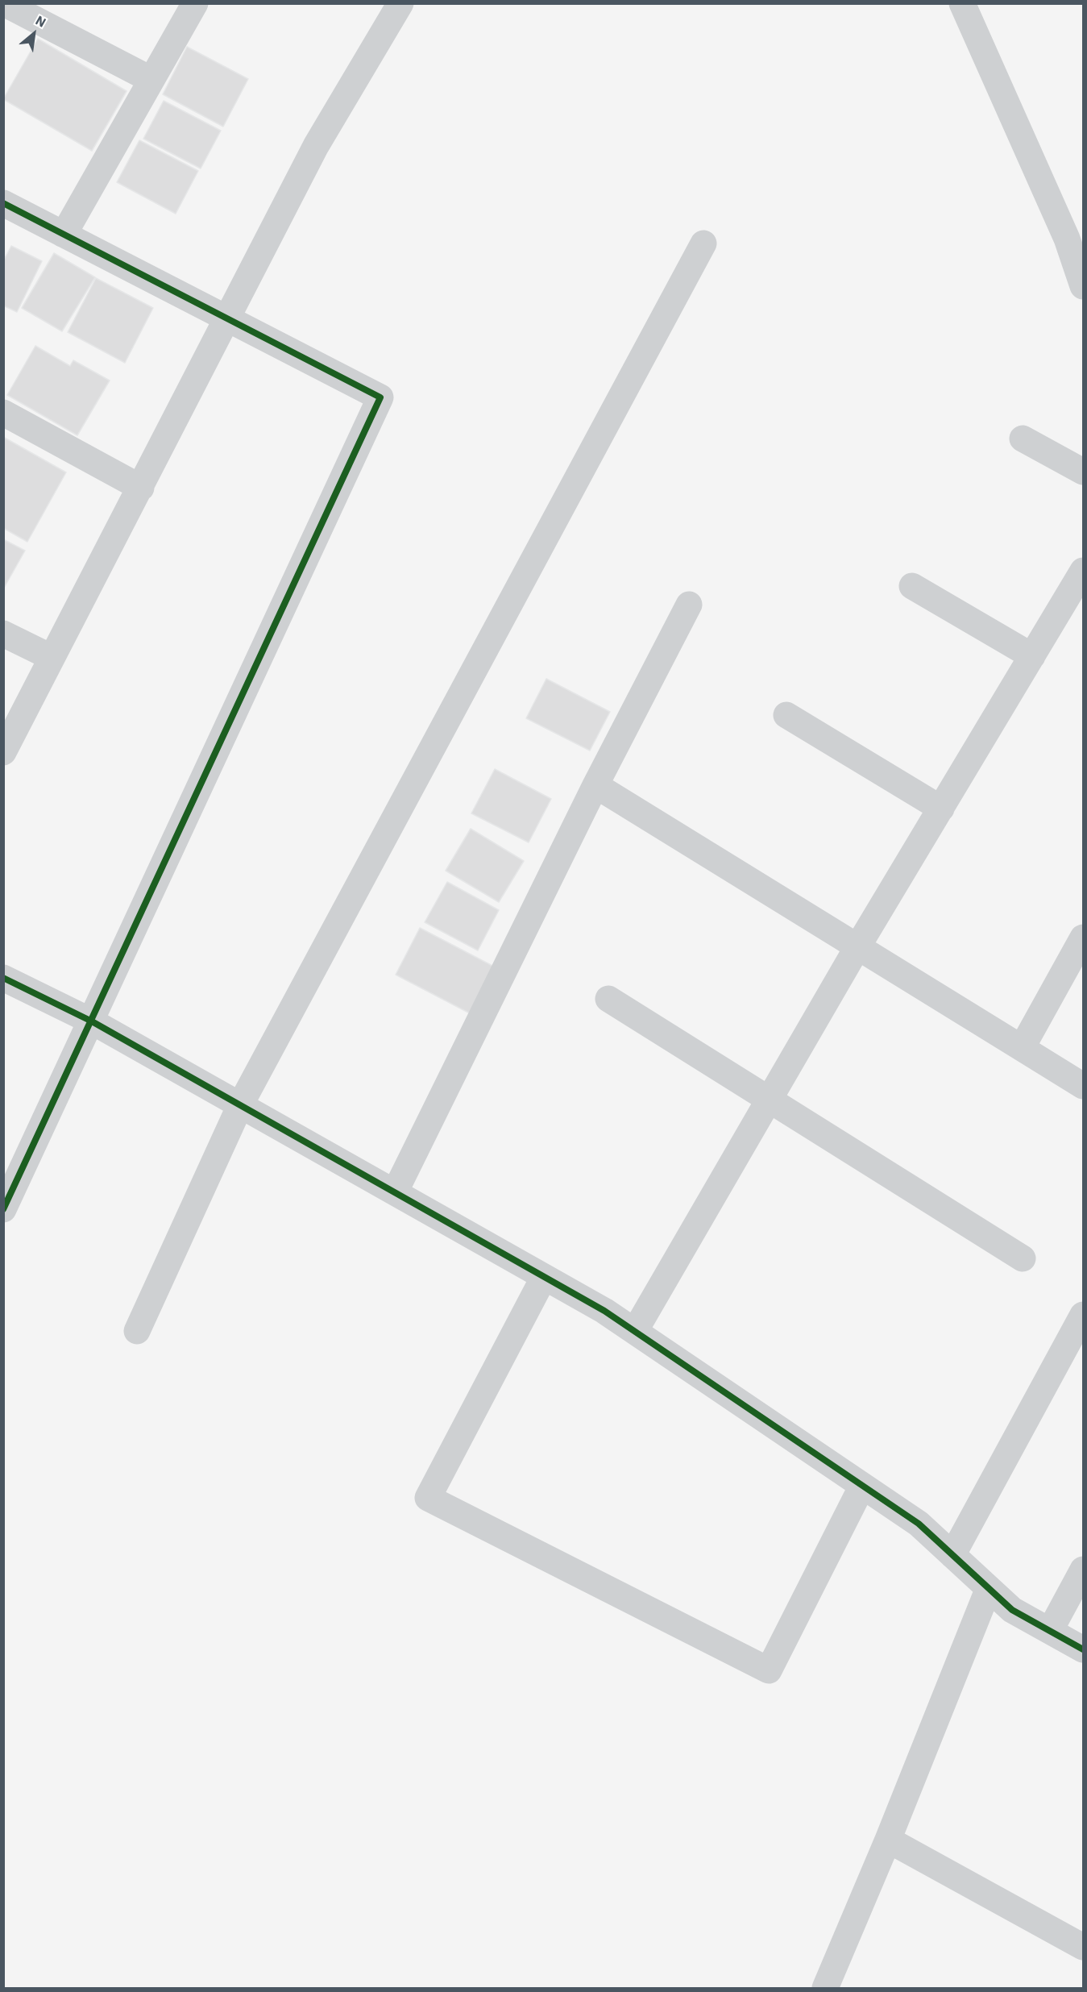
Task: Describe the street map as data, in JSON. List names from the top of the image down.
{
  "north": "top right"
}
